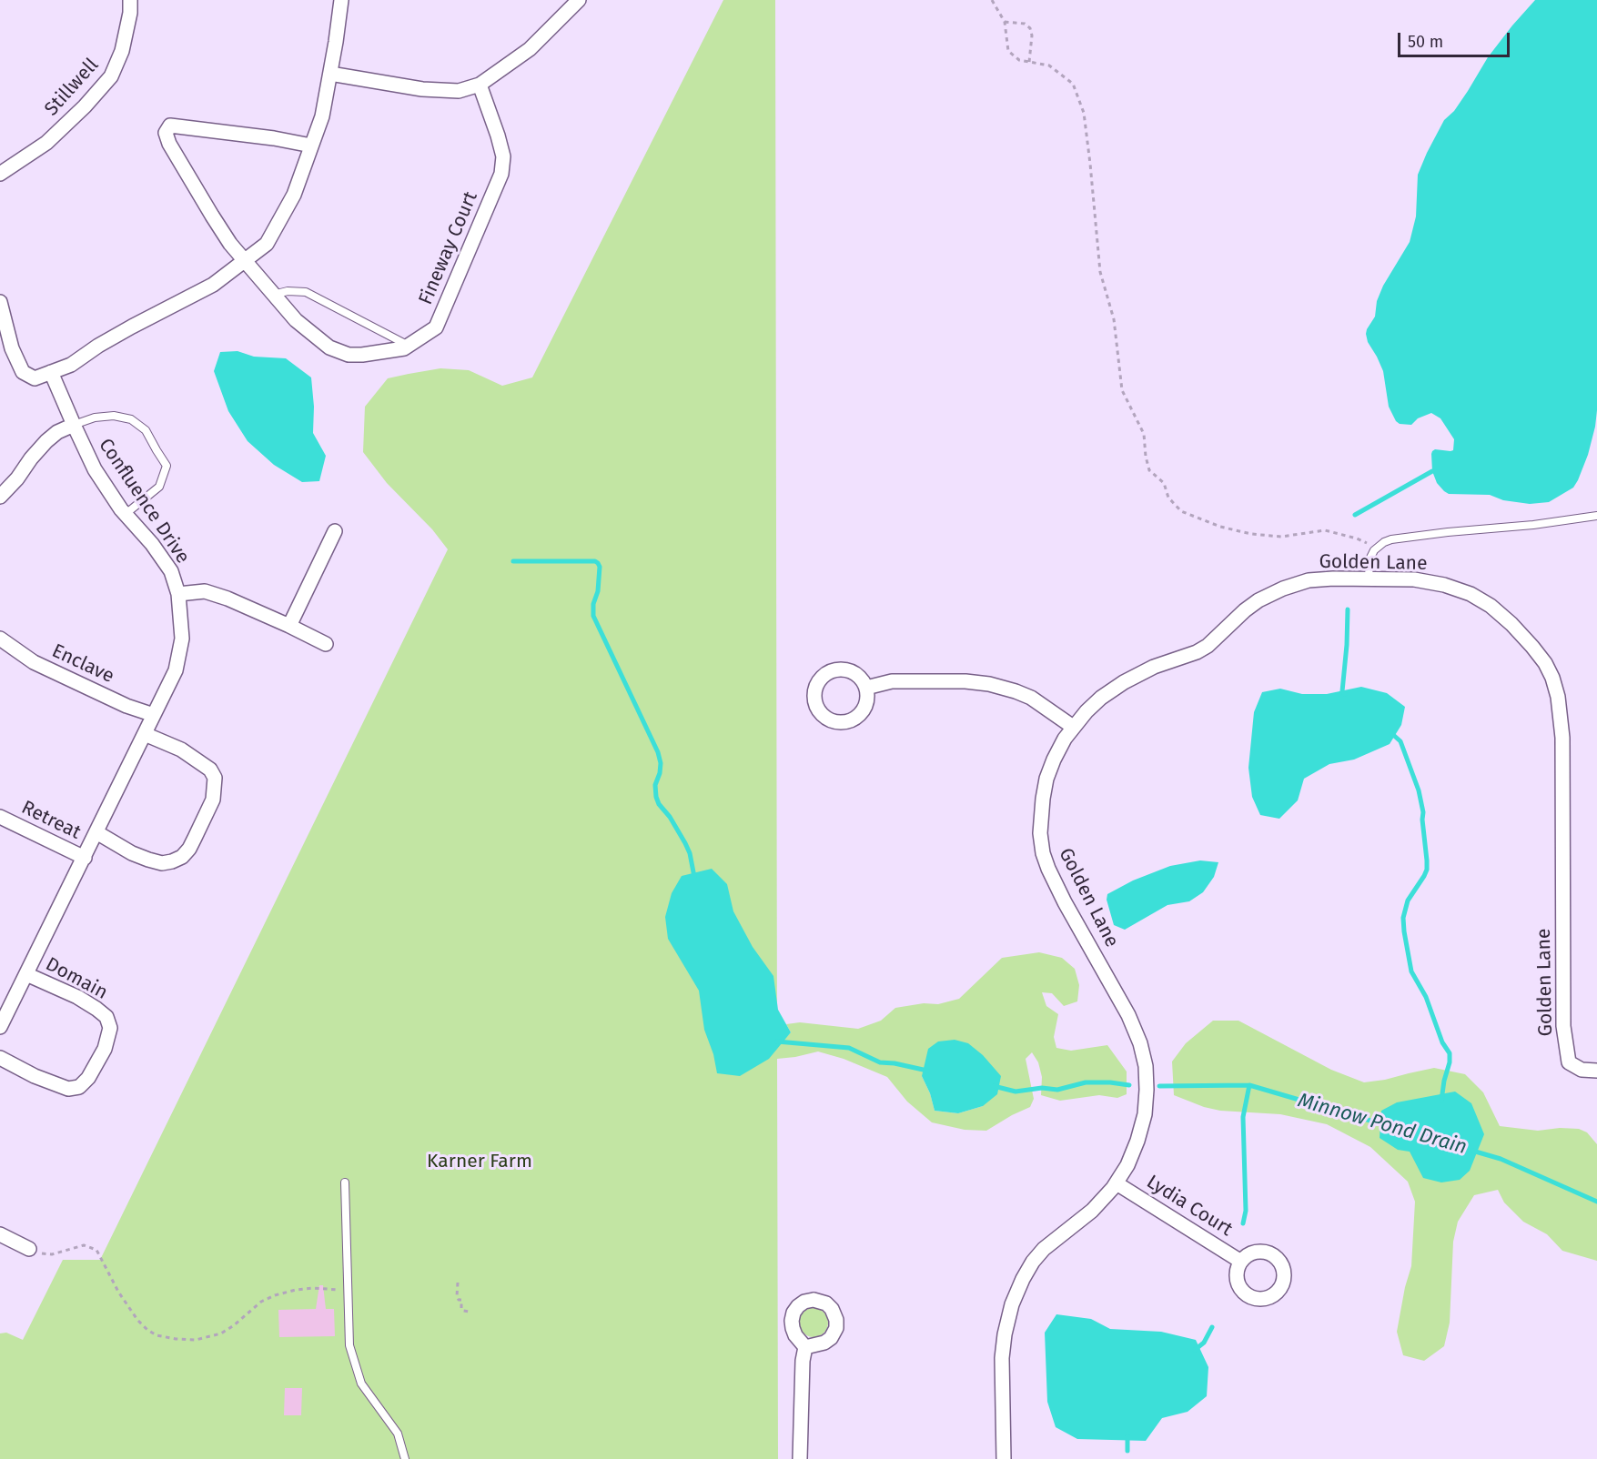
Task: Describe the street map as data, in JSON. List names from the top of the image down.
{
  "streets": {
    "street": [
      "Stillwell",
      "Fineway Court",
      "Confluence Drive",
      "Golden Lane",
      "Enclave",
      "Retreat",
      "Domain",
      "Lydia Court"
    ]
  },
  "crossings": [
    ["Confluence Drive", "Enclave"],
    ["Confluence Drive", "Retreat"],
    ["Confluence Drive", "Domain"],
    ["Golden Lane", "Lydia Court"]
  ],
  "water": ["Minnow Pond Drain"],
  "parks": ["Karner Farm"],
  "scale_bar": "50 m"
}
